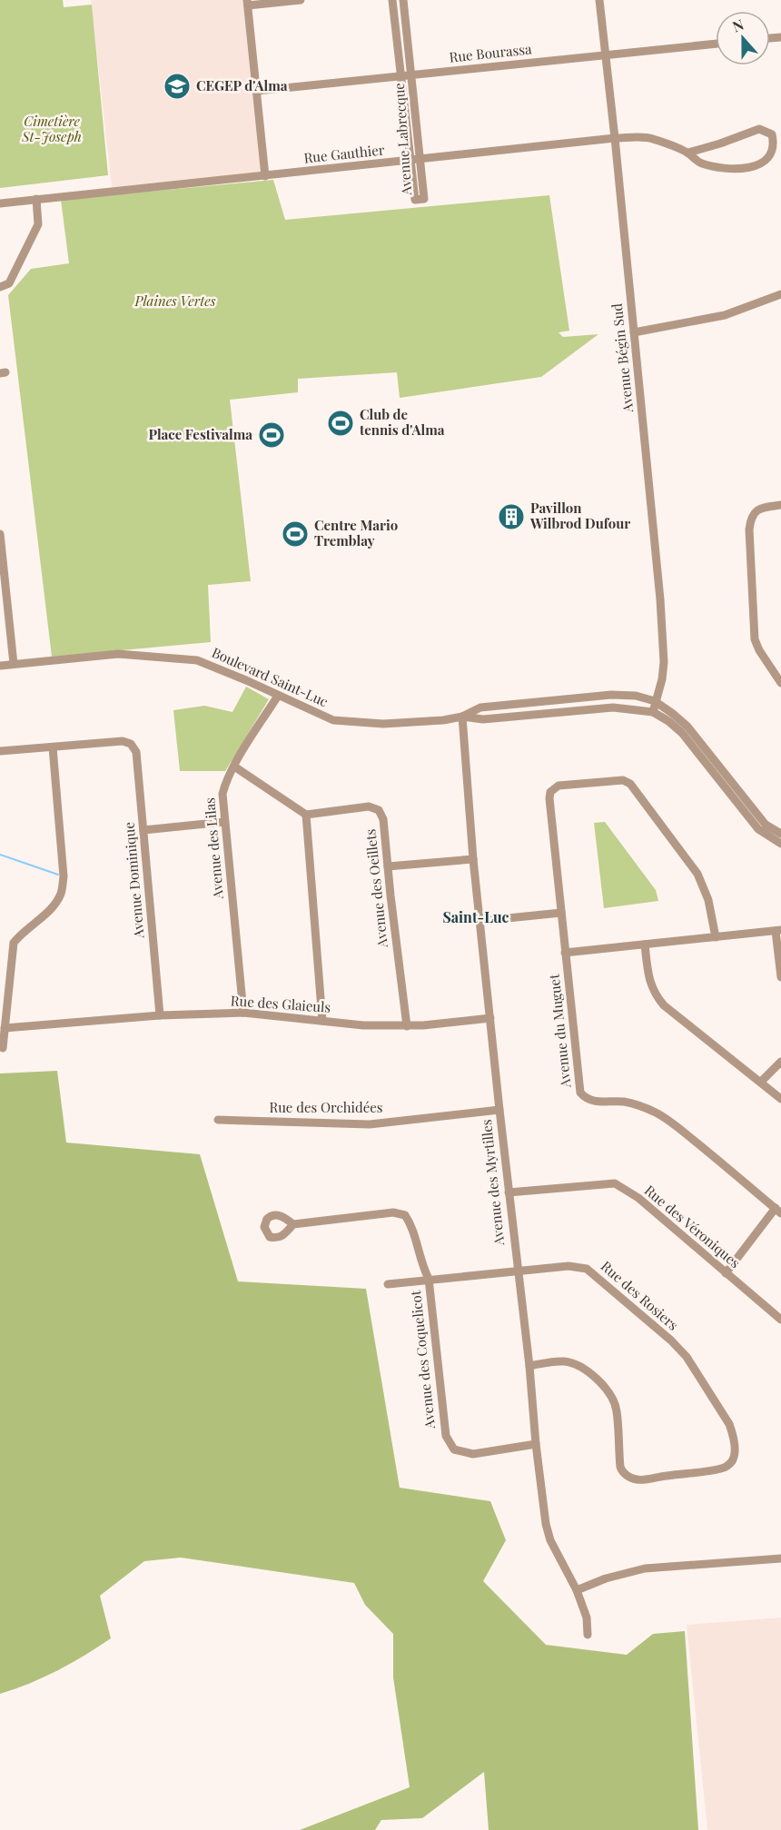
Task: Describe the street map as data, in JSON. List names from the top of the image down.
{
  "streets": {
    "street": [
      "Rue Bourassa",
      "Avenue Labrecque",
      "Rue Gauthier",
      "Avenue Bégin Sud",
      "Boulevard Saint-Luc",
      "Avenue des Lilas",
      "Avenue Dominique",
      "Avenue des Oeillets",
      "Rue des Glaieuls",
      "Avenue du Muguet",
      "Rue des Orchidées",
      "Avenue des Myrtilles",
      "Rue des Véroniques",
      "Rue des Rosiers",
      "Avenue des Coquelicot"
    ]
  },
  "crossings": [
    ["Rue Bourassa", "Avenue Labrecque"],
    ["Rue Bourassa", "Avenue Bégin Sud"],
    ["Avenue Labrecque", "Rue Gauthier"],
    ["Rue Gauthier", "Avenue Bégin Sud"],
    ["Avenue Bégin Sud", "Boulevard Saint-Luc"],
    ["Boulevard Saint-Luc", "Avenue des Lilas"],
    ["Boulevard Saint-Luc", "Avenue des Myrtilles"],
    ["Avenue des Lilas", "Rue des Glaieuls"],
    ["Avenue Dominique", "Rue des Glaieuls"],
    ["Avenue des Oeillets", "Rue des Glaieuls"],
    ["Rue des Glaieuls", "Avenue des Myrtilles"],
    ["Rue des Orchidées", "Avenue des Myrtilles"],
    ["Avenue des Myrtilles", "Rue des Véroniques"],
    ["Avenue des Myrtilles", "Rue des Rosiers"],
    ["Avenue des Myrtilles", "Avenue des Coquelicot"],
    ["Rue des Rosiers", "Avenue des Coquelicot"]
  ],
  "districts": ["Saint-Luc"],
  "parks": ["Cimetière St-Joseph", "Plaines Vertes"],
  "places": {
    "school or university": ["CEGEP d'Alma"],
    "sports": ["Club de tennis d'Alma", "Place Festivalma", "Centre Mario Tremblay"],
    "building": ["Pavillon Wilbrod Dufour"]
  },
  "north": "top"
}
